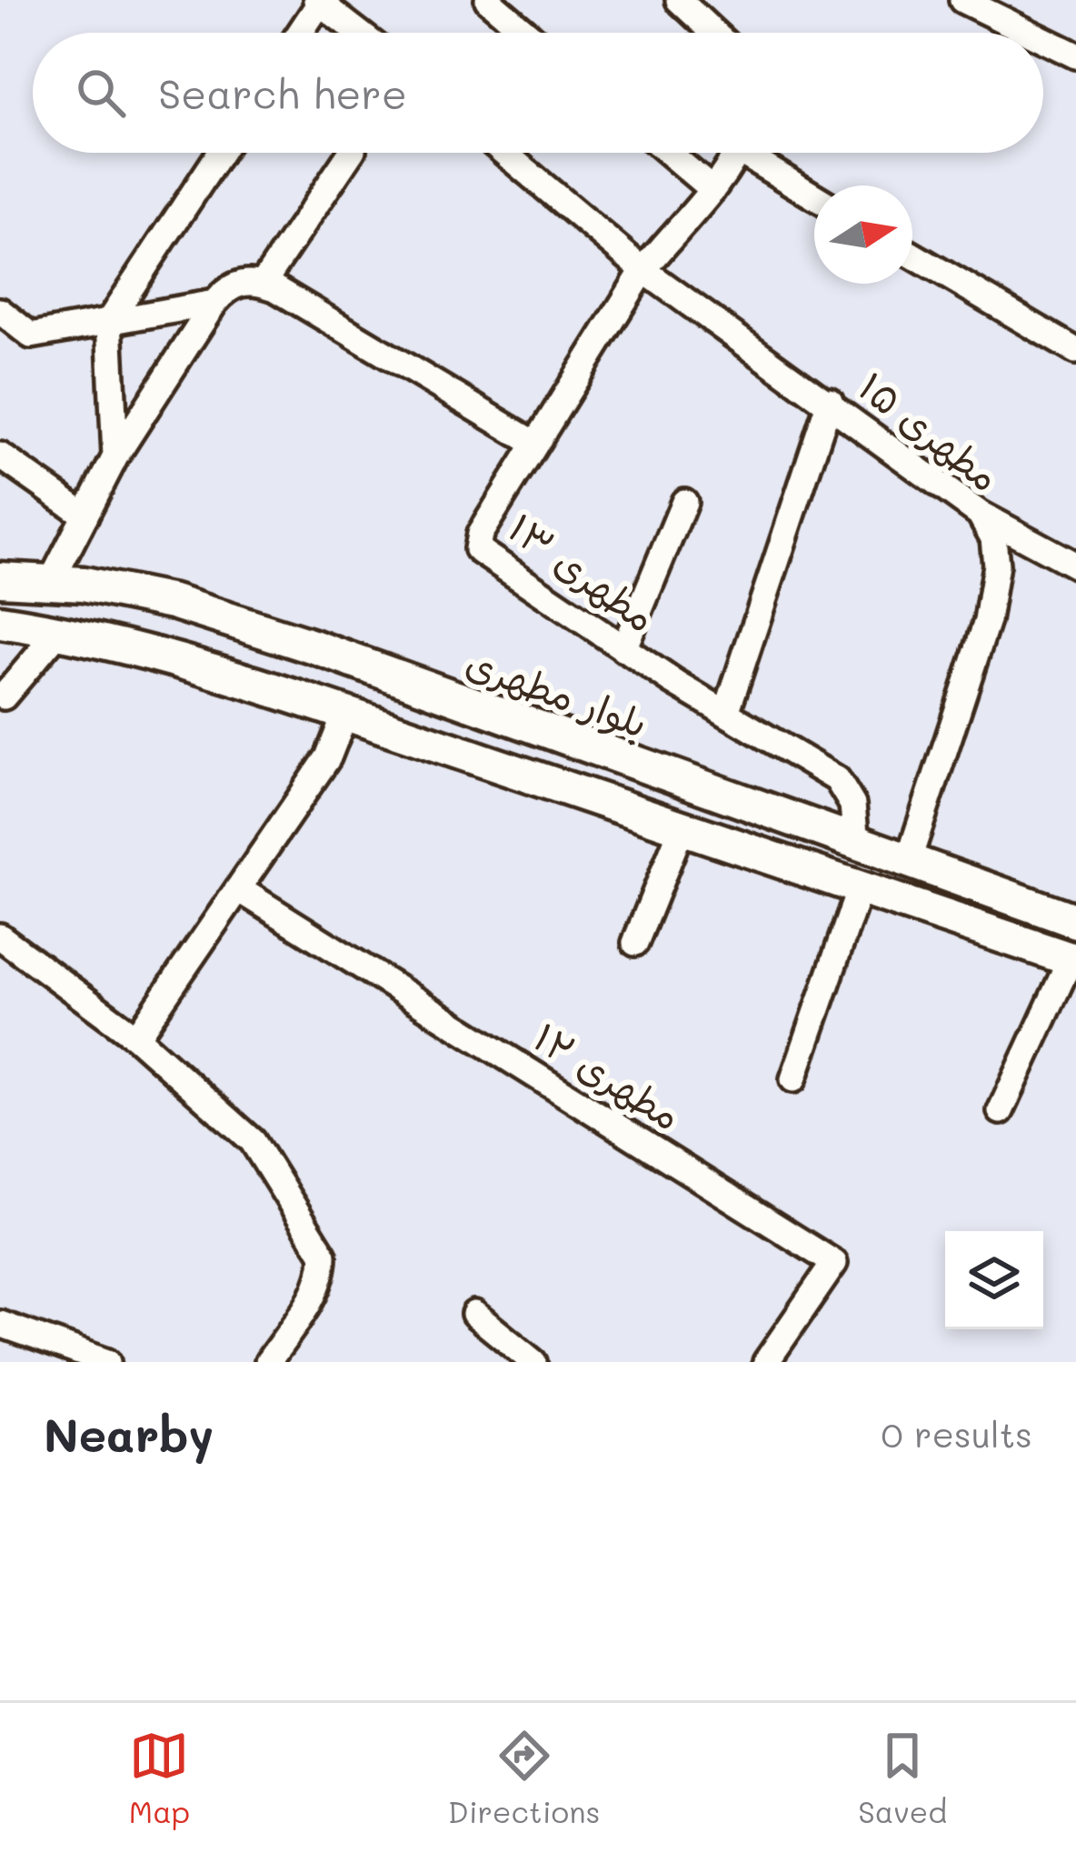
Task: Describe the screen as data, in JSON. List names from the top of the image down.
{
  "streets": {
    "main road": ["بلوار مطهری"],
    "street": ["مطهری ۱۵", "مطهری ۱۳", "مطهری ۱۲"]
  },
  "crossings": [
    ["مطهری ۱۵", "مطهری ۱۳"],
    ["مطهری ۱۵", "بلوار مطهری"],
    ["مطهری ۱۳", "بلوار مطهری"]
  ],
  "north": "right",
  "page": {
    "search": "Search here",
    "heading": ["Nearby", "0 results"],
    "nav": ["Map", "Directions", "Saved"]
  }
}
